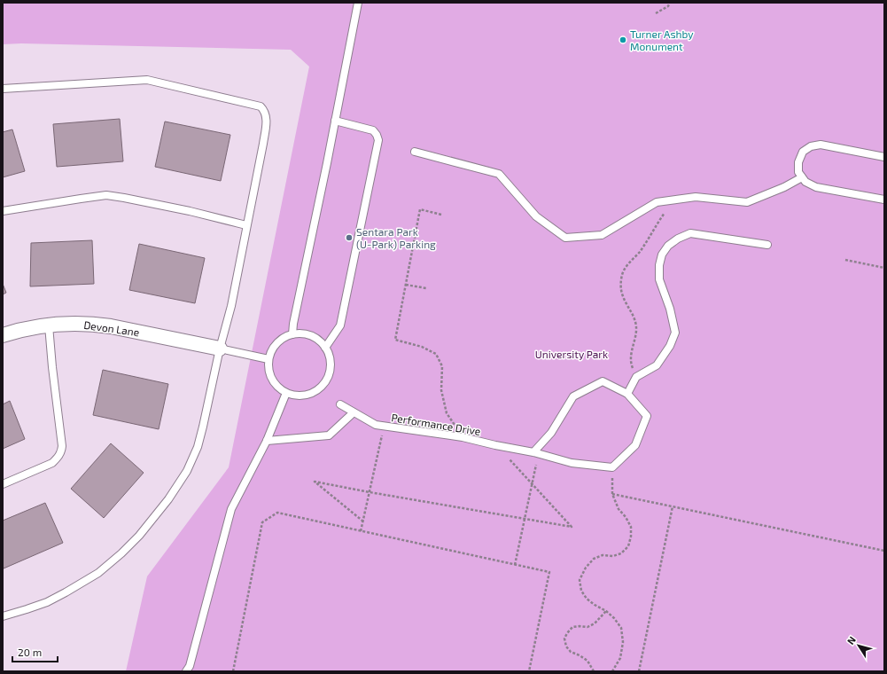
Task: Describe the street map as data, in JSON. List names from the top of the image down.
{
  "streets": {
    "street": ["Devon Lane"],
    "lane": ["Performance Drive"]
  },
  "parks": ["University Park"],
  "places": ["Turner Ashby Monument", "Sentara Park (U-Park) Parking"],
  "scale_bar": "20 m",
  "north": "top left"
}
